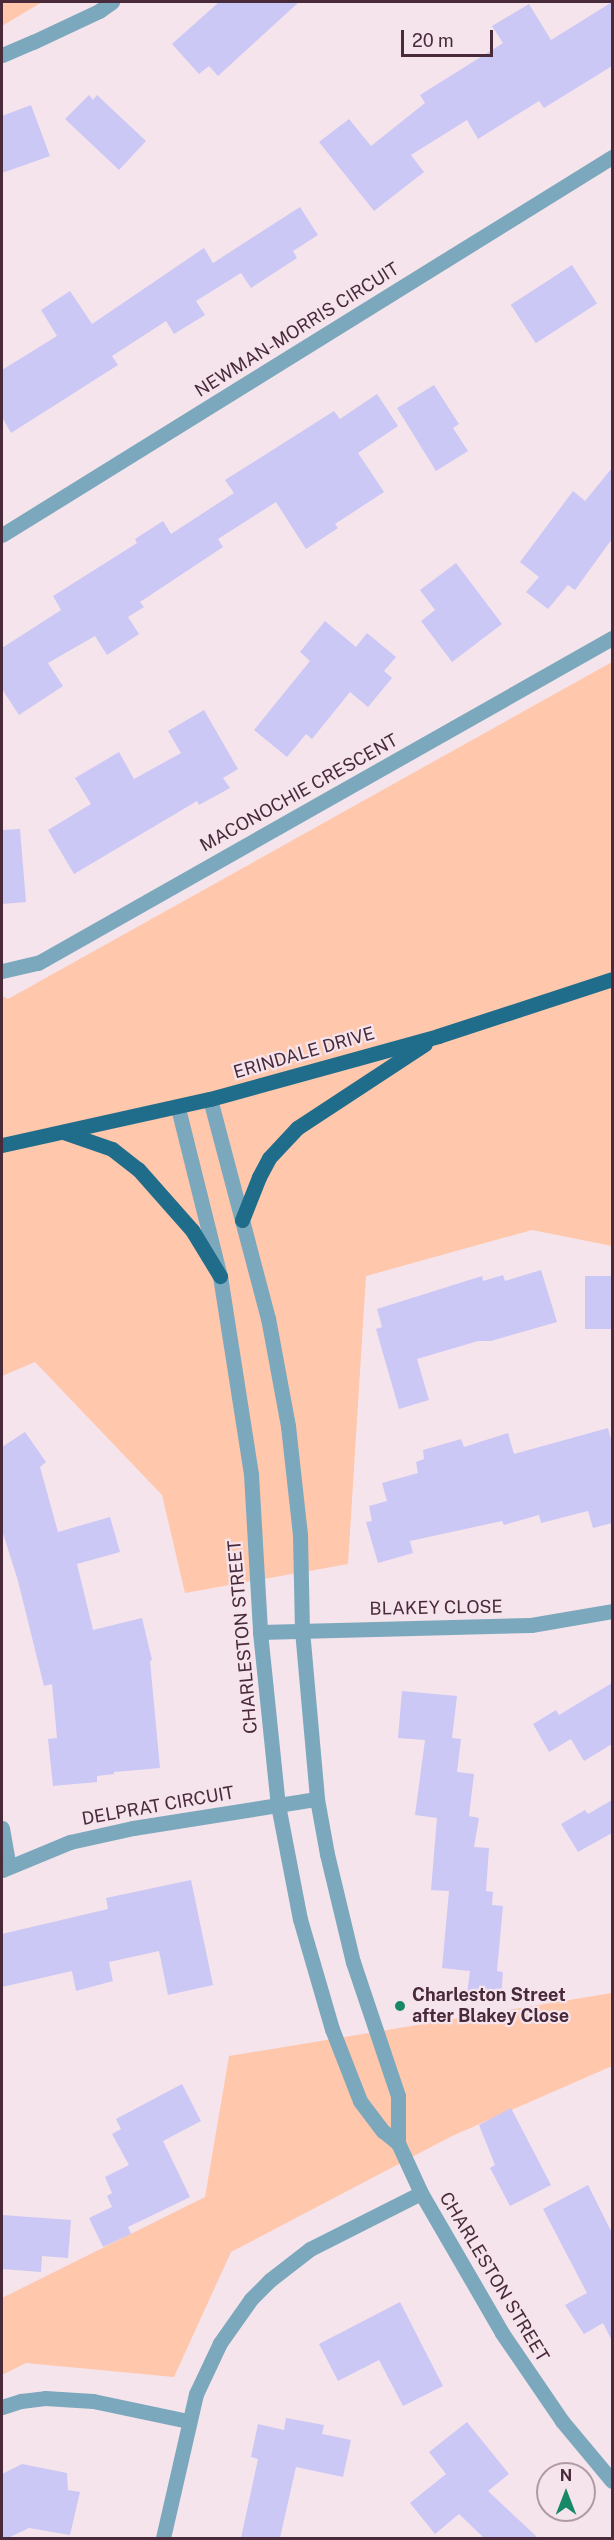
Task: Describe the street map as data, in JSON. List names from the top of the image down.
{
  "streets": {
    "main road": ["ERINDALE DRIVE"],
    "street": [
      "NEWMAN-MORRIS CIRCUIT",
      "MACONOCHIE CRESCENT",
      "BLAKEY CLOSE",
      "CHARLESTON STREET",
      "DELPRAT CIRCUIT"
    ]
  },
  "crossings": [
    ["ERINDALE DRIVE", "CHARLESTON STREET"],
    ["BLAKEY CLOSE", "CHARLESTON STREET"],
    ["CHARLESTON STREET", "DELPRAT CIRCUIT"]
  ],
  "places": ["Charleston Street after Blakey Close"],
  "scale_bar": "20 m",
  "north": "top"
}
